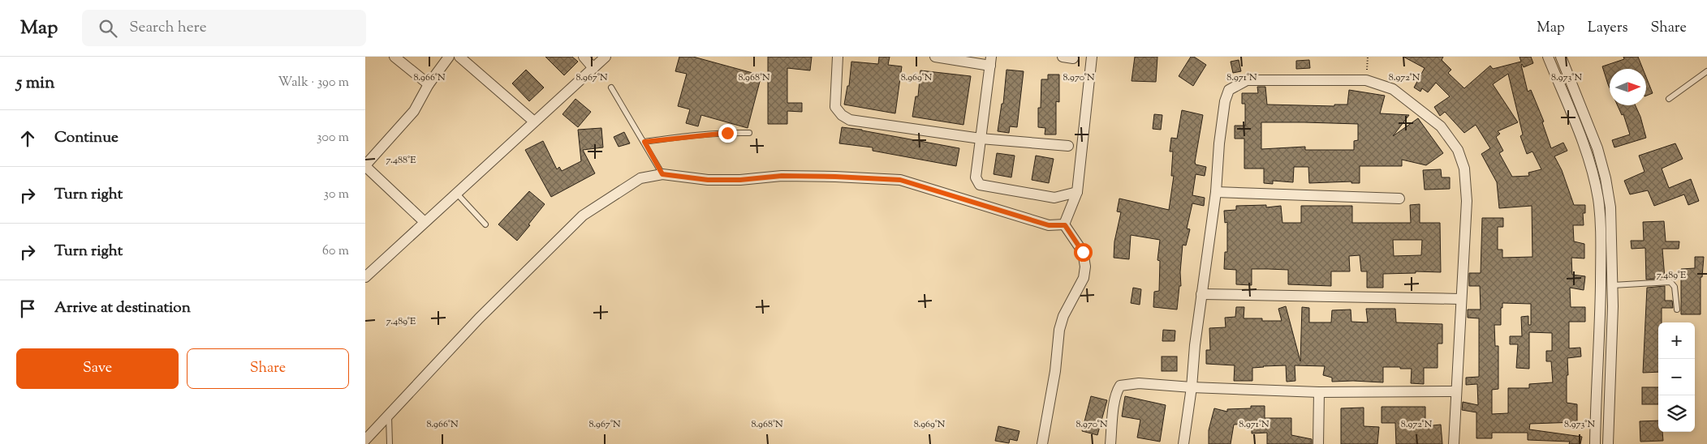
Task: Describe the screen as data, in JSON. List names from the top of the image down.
{
  "north": "right",
  "page": {
    "header": "Map",
    "search": "Search here",
    "nav": ["Map", "Layers", "Share"],
    "heading": ["5 min", "Walk · 390 m"],
    "list": [
      ["Continue", "300 m"],
      ["Turn right", "30 m"],
      ["Turn right", "60 m"],
      "Arrive at destination"
    ],
    "map_buttons": ["+", "−"],
    "buttons": ["Save", "Share"]
  },
  "coordinates": [
    "8.966°N",
    "8.967°N",
    "8.968°N",
    "8.969°N",
    "8.970°N",
    "8.971°N",
    "8.972°N",
    "8.973°N",
    "7.488°E",
    "7.489°E"
  ]
}
